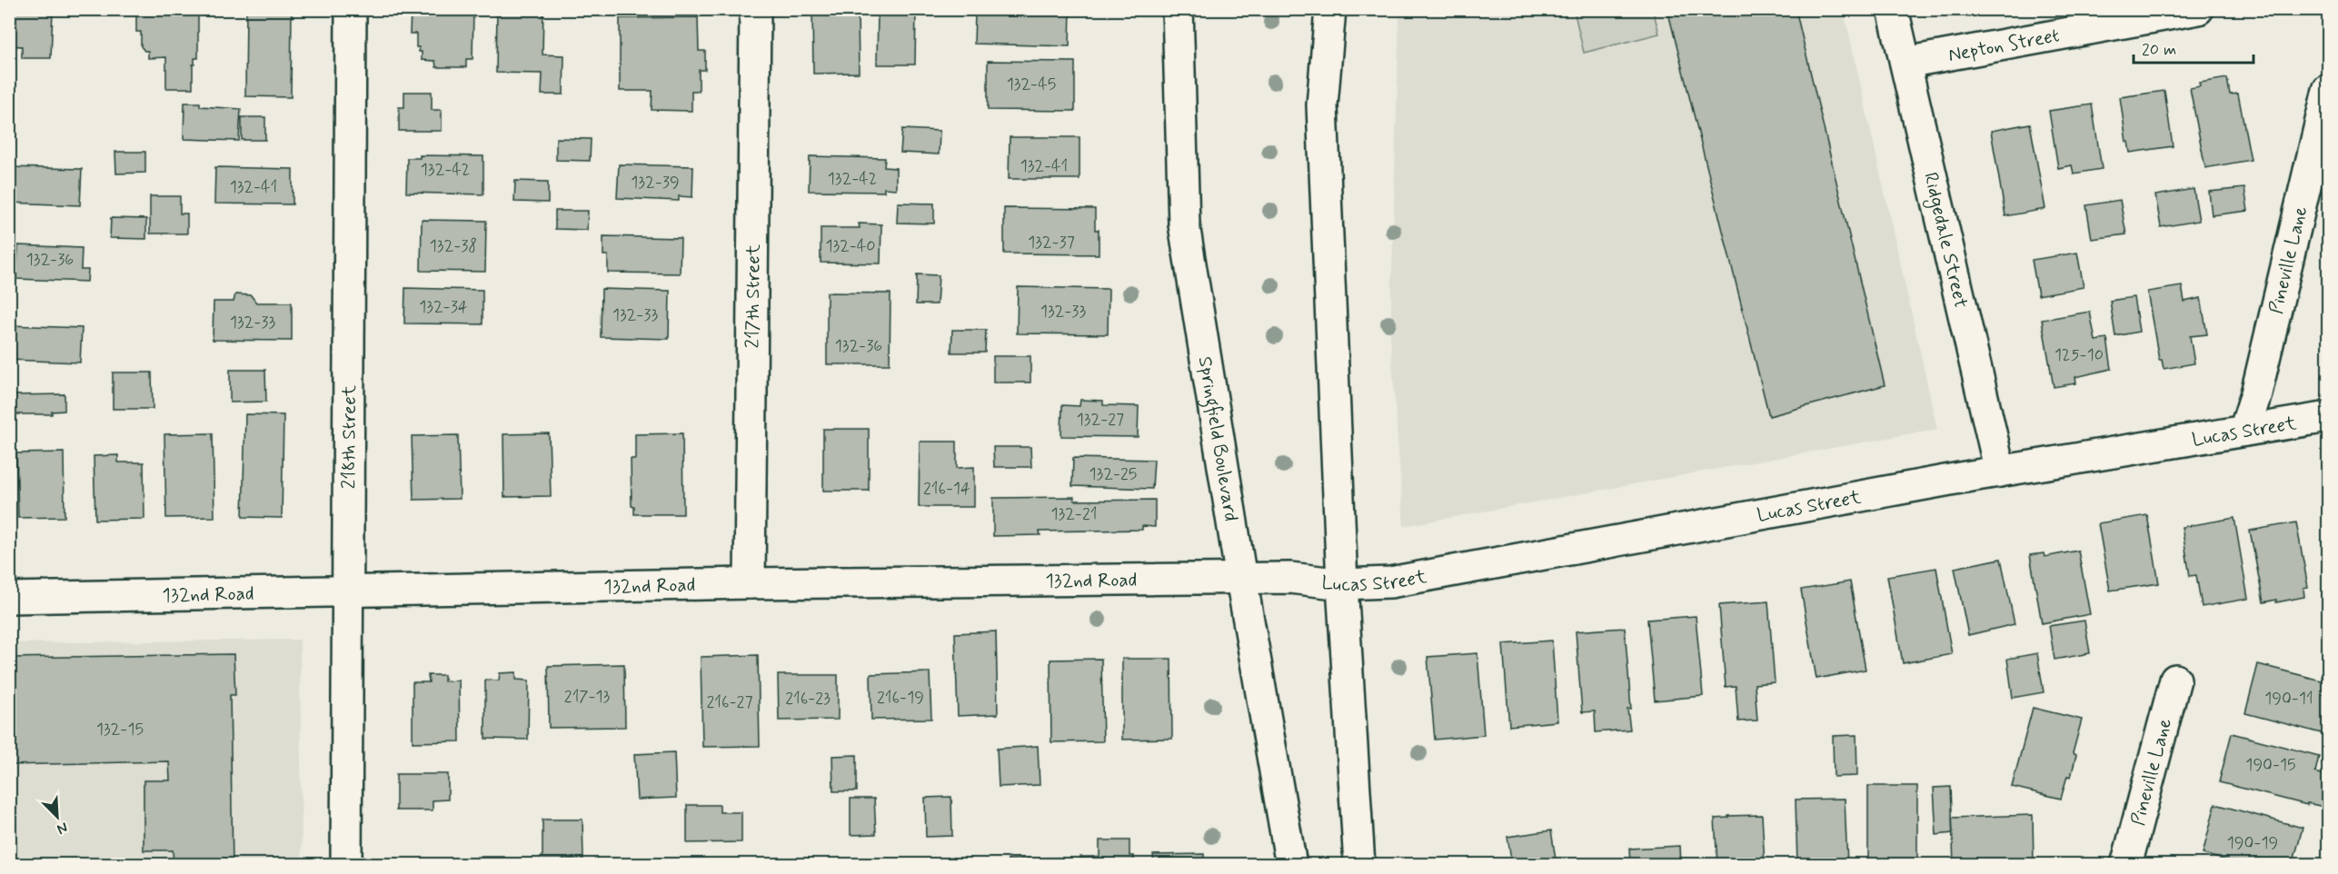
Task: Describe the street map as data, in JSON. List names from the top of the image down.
{
  "streets": {
    "street": [
      "Nepton Street",
      "Ridgedale Street",
      "Pineville Lane",
      "217th Street",
      "Lucas Street",
      "218th Street",
      "Springfield Boulevard",
      "132nd Road"
    ]
  },
  "crossings": [
    ["Nepton Street", "Ridgedale Street"],
    ["Ridgedale Street", "Lucas Street"],
    ["Pineville Lane", "Lucas Street"],
    ["217th Street", "132nd Road"],
    ["Lucas Street", "132nd Road"],
    ["218th Street", "132nd Road"],
    ["Springfield Boulevard", "132nd Road"]
  ],
  "house_numbers": [
    "132-45",
    "132-41",
    "132-42",
    "132-42",
    "132-39",
    "132-41",
    "132-37",
    "132-38",
    "132-40",
    "132-36",
    "132-34",
    "132-33",
    "132-33",
    "132-33",
    "132-36",
    "125-10",
    "132-27",
    "132-25",
    "216-14",
    "132-21",
    "217-13",
    "216-19",
    "216-23",
    "190-11",
    "216-27",
    "132-15",
    "190-15",
    "190-19"
  ],
  "scale_bar": "20 m",
  "north": "bottom right"
}
